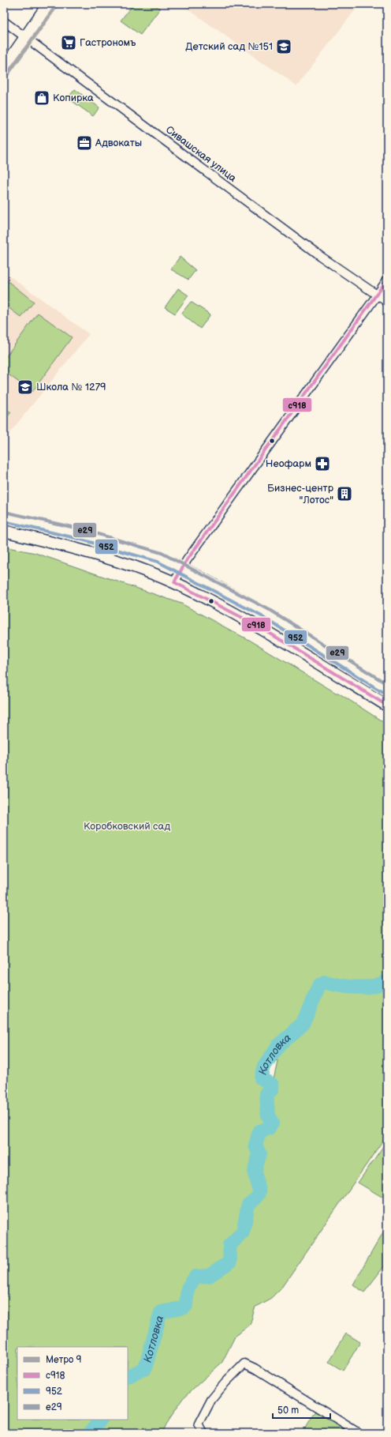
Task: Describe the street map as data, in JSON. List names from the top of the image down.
{
  "streets": {
    "street": ["Сивашская улица"]
  },
  "water": ["Котловка"],
  "parks": ["Коробковский сад"],
  "places": {
    "supermarket": ["Гастрономъ"],
    "school or university": ["Детский сад №151", "Школа № 1279"],
    "shop": ["Копирка"],
    "office": ["Адвокаты"],
    "pharmacy": ["Неофарм"],
    "building": ["Бизнес-центр \"Лотос\""]
  },
  "lines": [
    "metro line 9",
    "transit line с918",
    "transit line е29",
    "transit line 952"
  ],
  "legend": [
    "Метро 9",
    "с918",
    "952",
    "е29"
  ],
  "scale_bar": "50 m"
}
